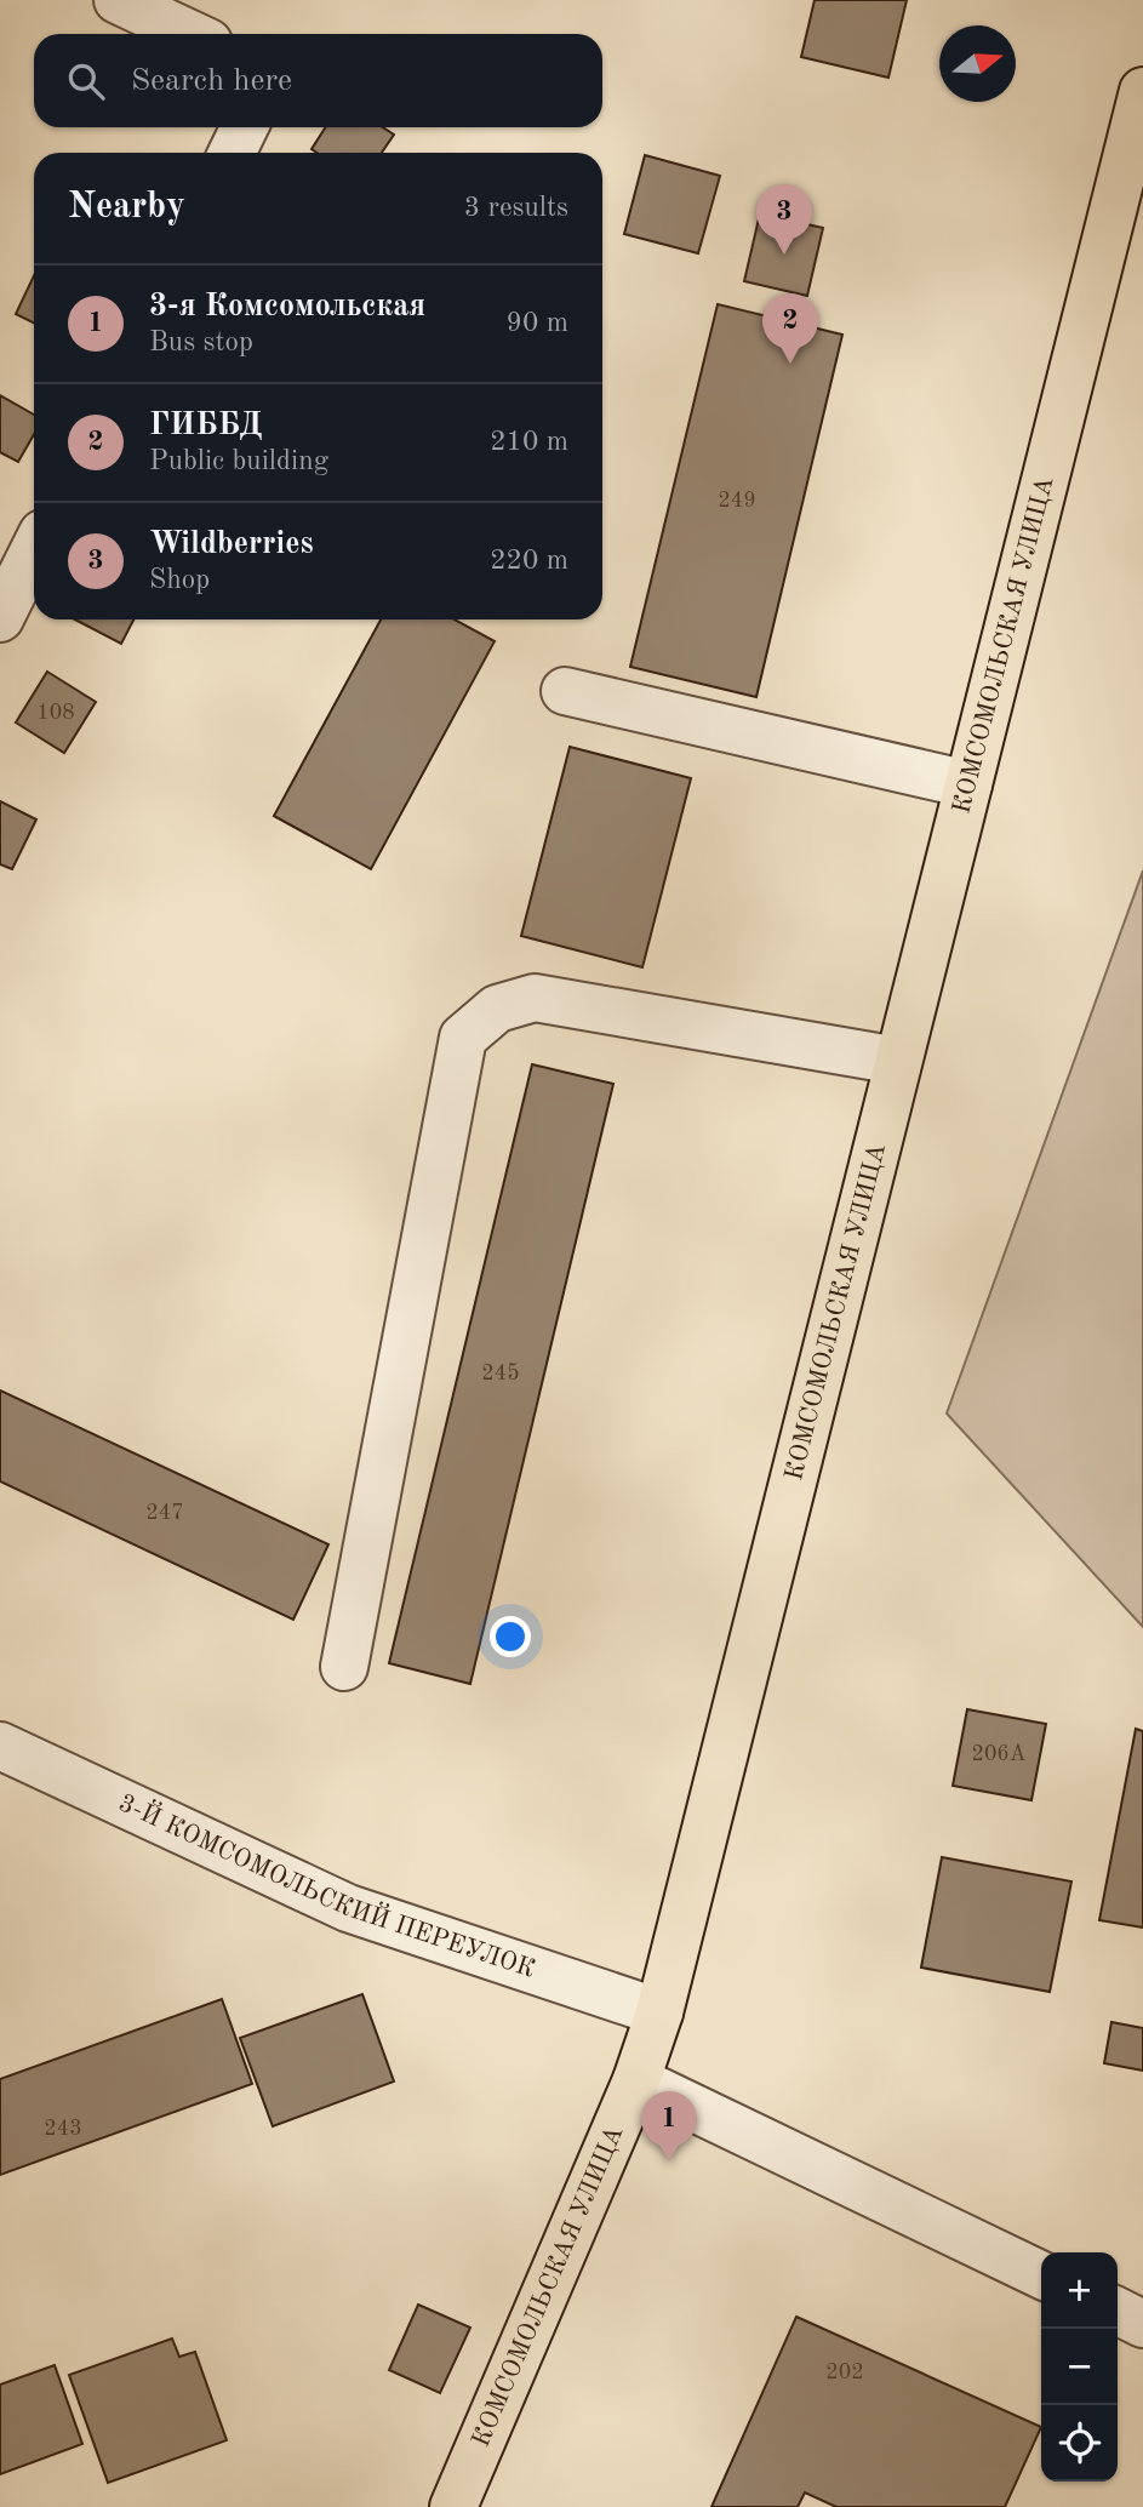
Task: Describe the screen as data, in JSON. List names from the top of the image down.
{
  "streets": {
    "main road": ["КОМСОМОЛЬСКАЯ УЛИЦА"],
    "street": ["3-Й КОМСОМОЛЬСКИЙ ПЕРЕУЛОК"]
  },
  "crossings": [
    ["КОМСОМОЛЬСКАЯ УЛИЦА", "3-Й КОМСОМОЛЬСКИЙ ПЕРЕУЛОК"]
  ],
  "house_numbers": [
    "249",
    "108",
    "245",
    "247",
    "206А",
    "243",
    "202"
  ],
  "north": "right",
  "page": {
    "search": "Search here",
    "heading": ["Nearby", "3 results"],
    "pins": ["3", "2", "1"],
    "list": [
      {
        "mark": "1",
        "name": "3-я Комсомольская",
        "note": "Bus stop",
        "value": "90 m"
      },
      {
        "mark": "2",
        "name": "ГИББД",
        "note": "Public building",
        "value": "210 m"
      },
      {
        "mark": "3",
        "name": "Wildberries",
        "note": "Shop",
        "value": "220 m"
      }
    ],
    "map_buttons": ["+", "−"]
  }
}
